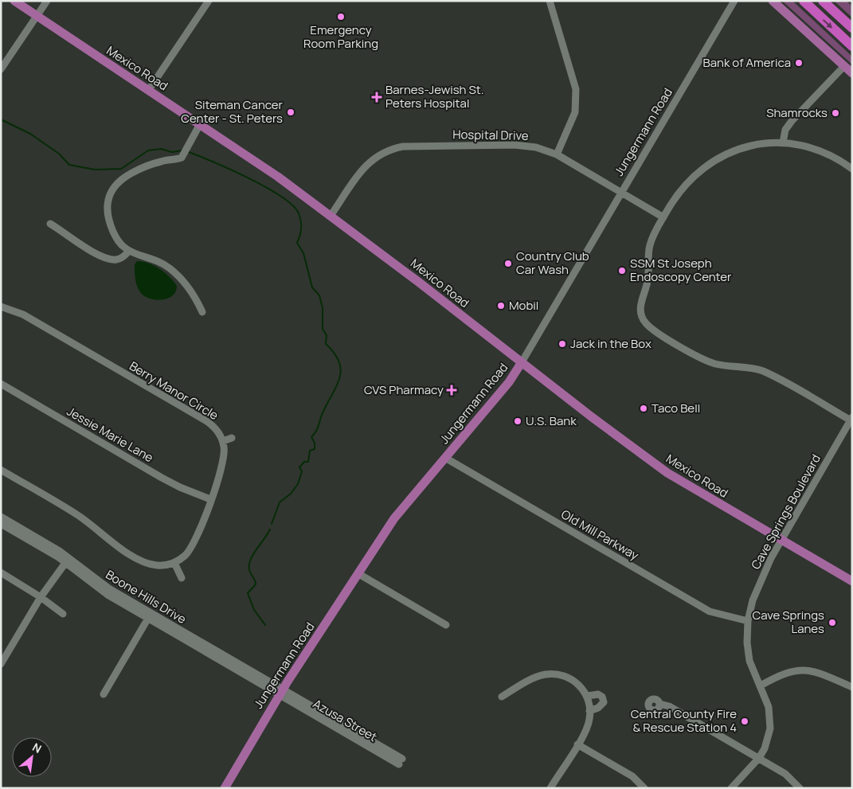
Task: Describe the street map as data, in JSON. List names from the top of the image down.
{
  "streets": {
    "main road": ["Mexico Road", "Jungermann Road"],
    "street": [
      "Hospital Drive",
      "Berry Manor Circle",
      "Jessie Marie Lane",
      "Cave Springs Boulevard",
      "Old Mill Parkway",
      "Boone Hills Drive",
      "Azusa Street"
    ]
  },
  "crossings": [
    ["Mexico Road", "Jungermann Road"],
    ["Mexico Road", "Hospital Drive"],
    ["Mexico Road", "Cave Springs Boulevard"],
    ["Jungermann Road", "Hospital Drive"],
    ["Jungermann Road", "Old Mill Parkway"],
    ["Jungermann Road", "Boone Hills Drive"],
    ["Jungermann Road", "Azusa Street"],
    ["Cave Springs Boulevard", "Old Mill Parkway"],
    ["Boone Hills Drive", "Azusa Street"]
  ],
  "places": {
    "other": [
      "Emergency Room Parking",
      "Bank of America",
      "Siteman Cancer Center - St. Peters",
      "Shamrocks",
      "Country Club Car Wash",
      "SSM St Joseph Endoscopy Center",
      "Mobil",
      "Jack in the Box",
      "Taco Bell",
      "U.S. Bank",
      "Cave Springs Lanes",
      "Central County Fire & Rescue Station 4"
    ],
    "health": ["Barnes-Jewish St. Peters Hospital", "CVS Pharmacy"]
  },
  "north": "top right"
}
